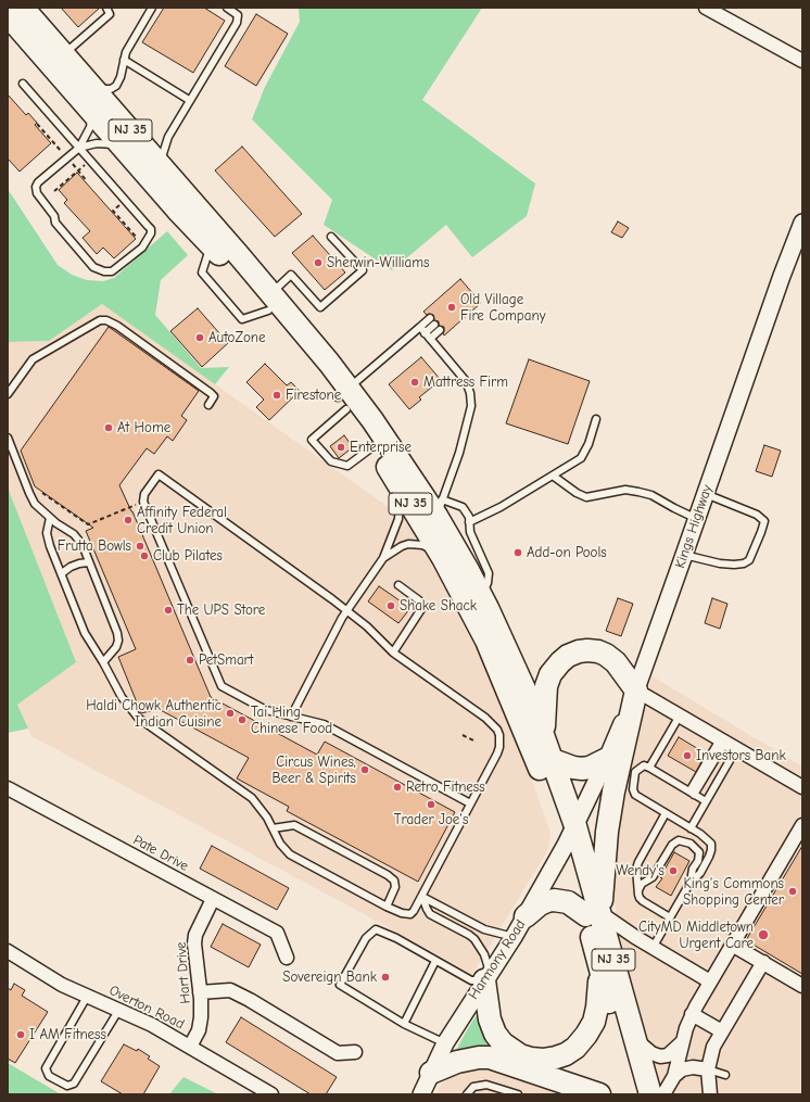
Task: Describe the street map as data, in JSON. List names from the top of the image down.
{
  "streets": {
    "highway": ["NJ 35"],
    "street": [
      "Kings Highway",
      "Pate Drive",
      "Harmony Road",
      "Hart Drive",
      "Overton Road"
    ]
  },
  "crossings": [
    ["NJ 35", "Kings Highway"],
    ["NJ 35", "Harmony Road"],
    ["Kings Highway", "Harmony Road"],
    ["Pate Drive", "Hart Drive"],
    ["Hart Drive", "Overton Road"]
  ],
  "places": [
    "Sherwin-Williams",
    "Old Village Fire Company",
    "AutoZone",
    "Mattress Firm",
    "Firestone",
    "At Home",
    "Enterprise",
    "Affinity Federal Credit Union",
    "Frutta Bowls",
    "Add-on Pools",
    "Club Pilates",
    "Shake Shack",
    "The UPS Store",
    "PetSmart",
    "Haldi Chowk Authentic Indian Cuisine",
    "Tai Hing Chinese Food",
    "Investors Bank",
    "Circus Wines, Beer & Spirits",
    "Retro Fitness",
    "Trader Joe's",
    "Wendy's",
    "King's Commons Shopping Center",
    "CityMD Middletown Urgent Care",
    "Sovereign Bank",
    "I AM Fitness"
  ]
}
